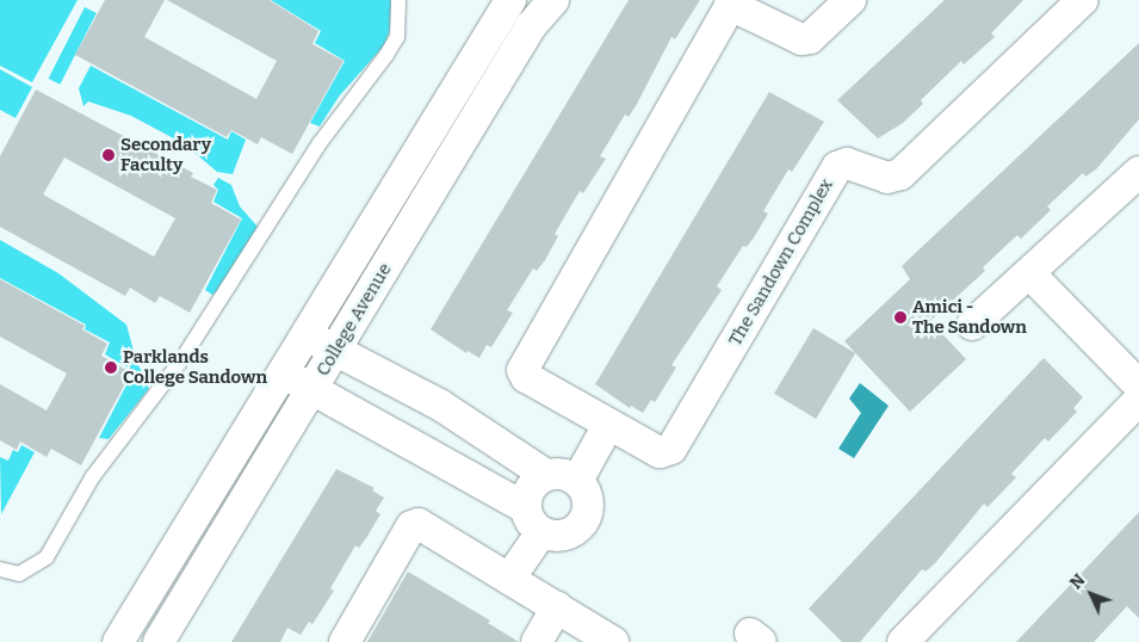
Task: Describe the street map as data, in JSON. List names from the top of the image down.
{
  "streets": {
    "street": ["The Sandown Complex", "College Avenue"]
  },
  "places": ["Secondary Faculty", "Amici - The Sandown", "Parklands College Sandown"],
  "north": "top left"
}
